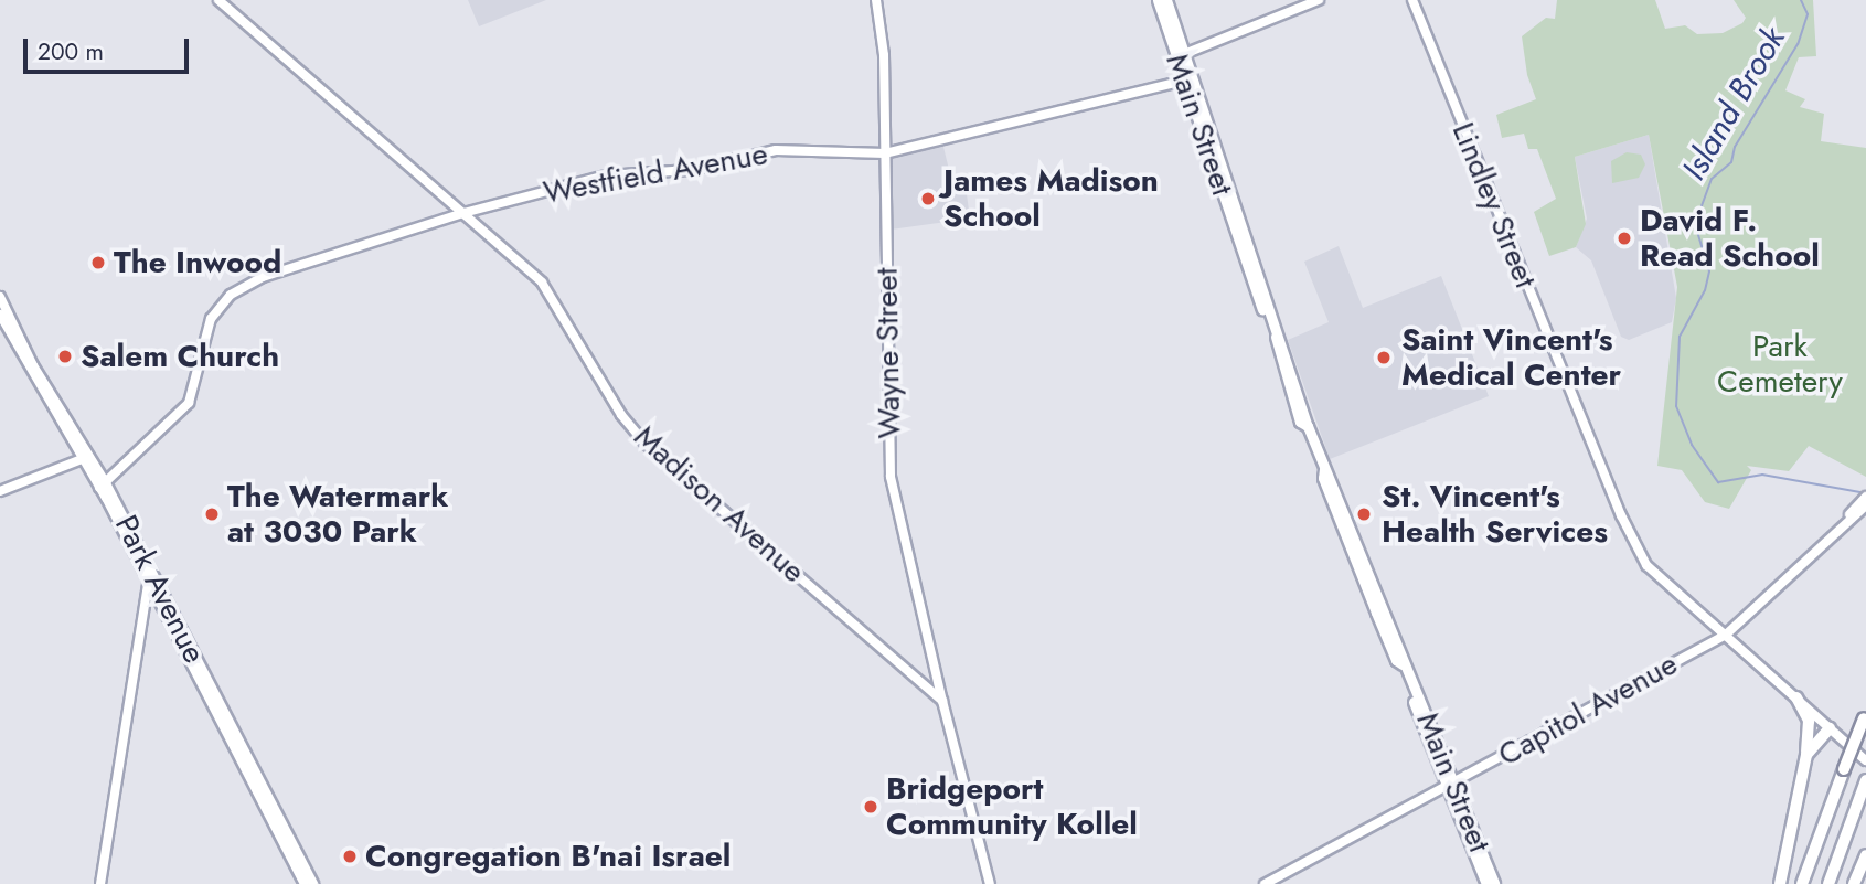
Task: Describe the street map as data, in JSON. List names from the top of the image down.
{
  "streets": {
    "main road": [
      "Main Street",
      "Westfield Avenue",
      "Lindley Street",
      "Wayne Street",
      "Madison Avenue",
      "Park Avenue",
      "Capitol Avenue"
    ]
  },
  "crossings": [
    ["Main Street", "Westfield Avenue"],
    ["Main Street", "Capitol Avenue"],
    ["Westfield Avenue", "Wayne Street"],
    ["Westfield Avenue", "Madison Avenue"],
    ["Westfield Avenue", "Park Avenue"],
    ["Lindley Street", "Capitol Avenue"],
    ["Wayne Street", "Madison Avenue"]
  ],
  "water": ["Island Brook"],
  "parks": ["Park Cemetery"],
  "places": [
    "James Madison School",
    "David F. Read School",
    "The Inwood",
    "Salem Church",
    "Saint Vincent's Medical Center",
    "The Watermark at 3030 Park",
    "St. Vincent's Health Services",
    "Bridgeport Community Kollel",
    "Congregation B'nai Israel"
  ],
  "scale_bar": "200 m"
}
